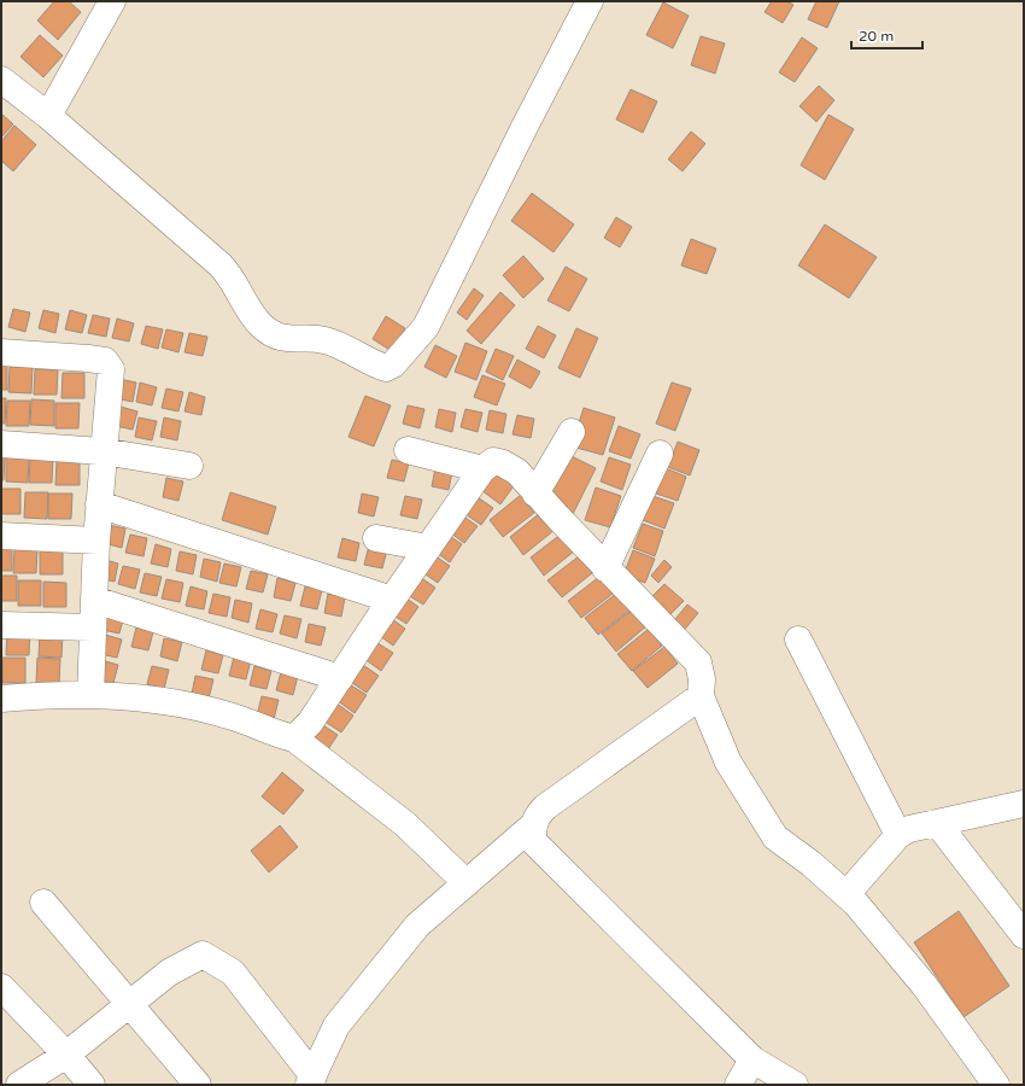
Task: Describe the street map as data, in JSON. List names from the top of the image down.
{
  "scale_bar": "20 m"
}
